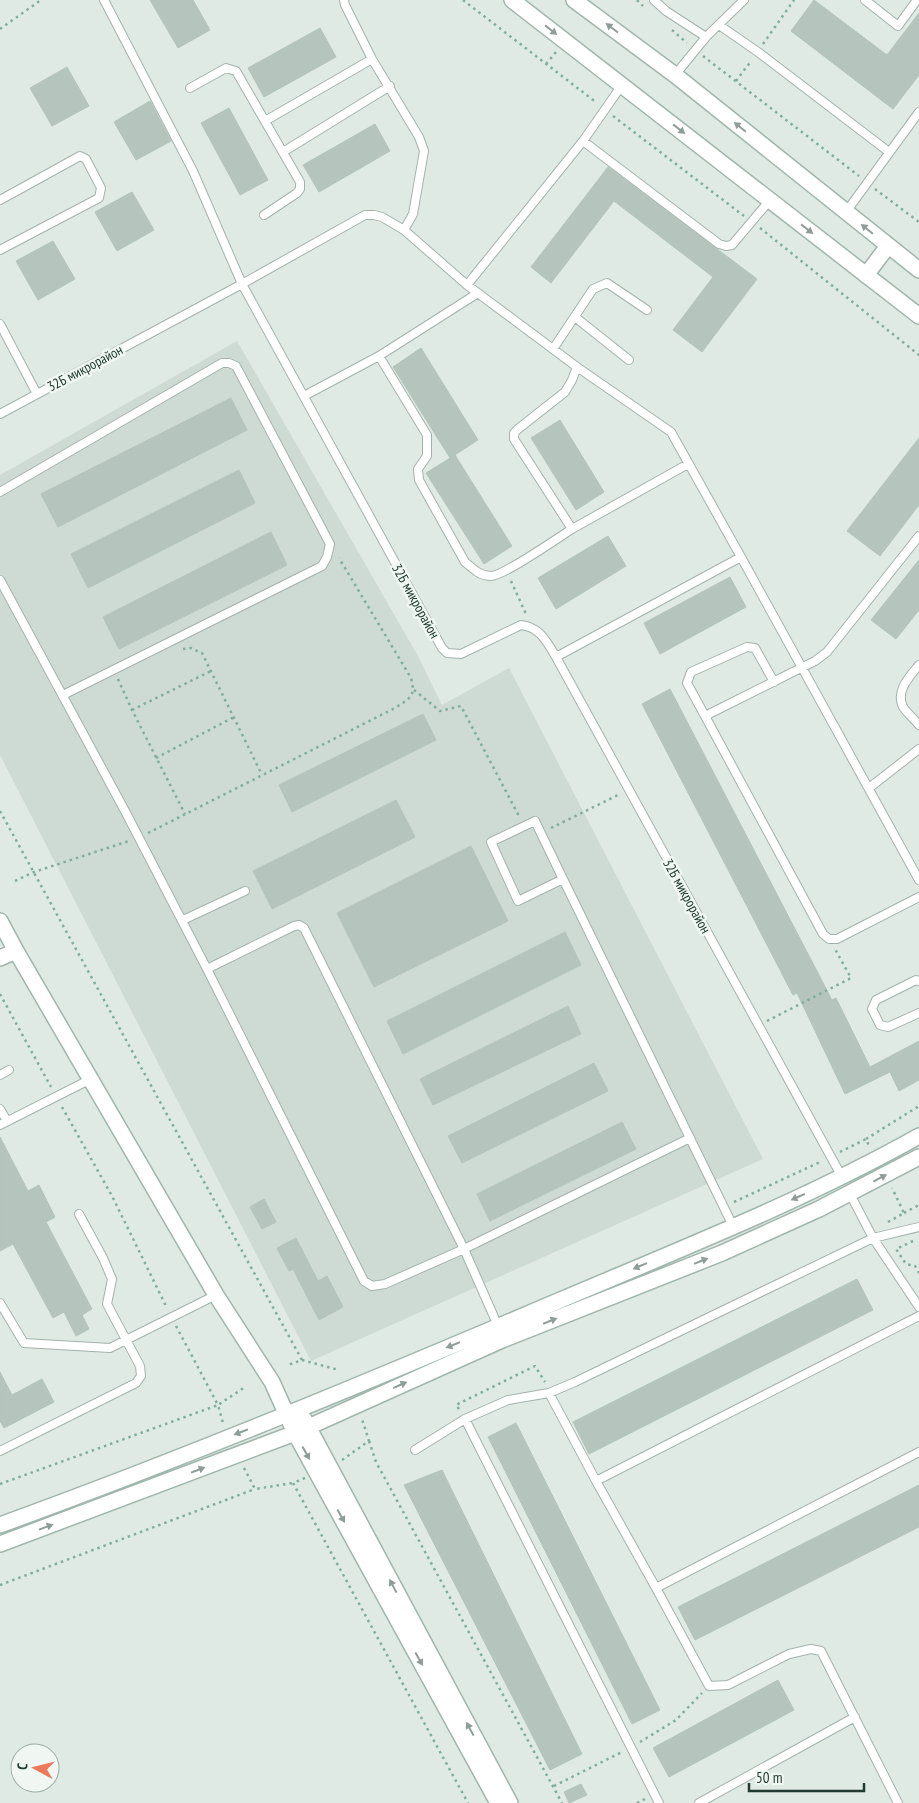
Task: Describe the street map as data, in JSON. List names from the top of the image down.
{
  "streets": {
    "lane": ["32Б микрорайон"]
  },
  "scale_bar": "50 m",
  "north": "left"
}
